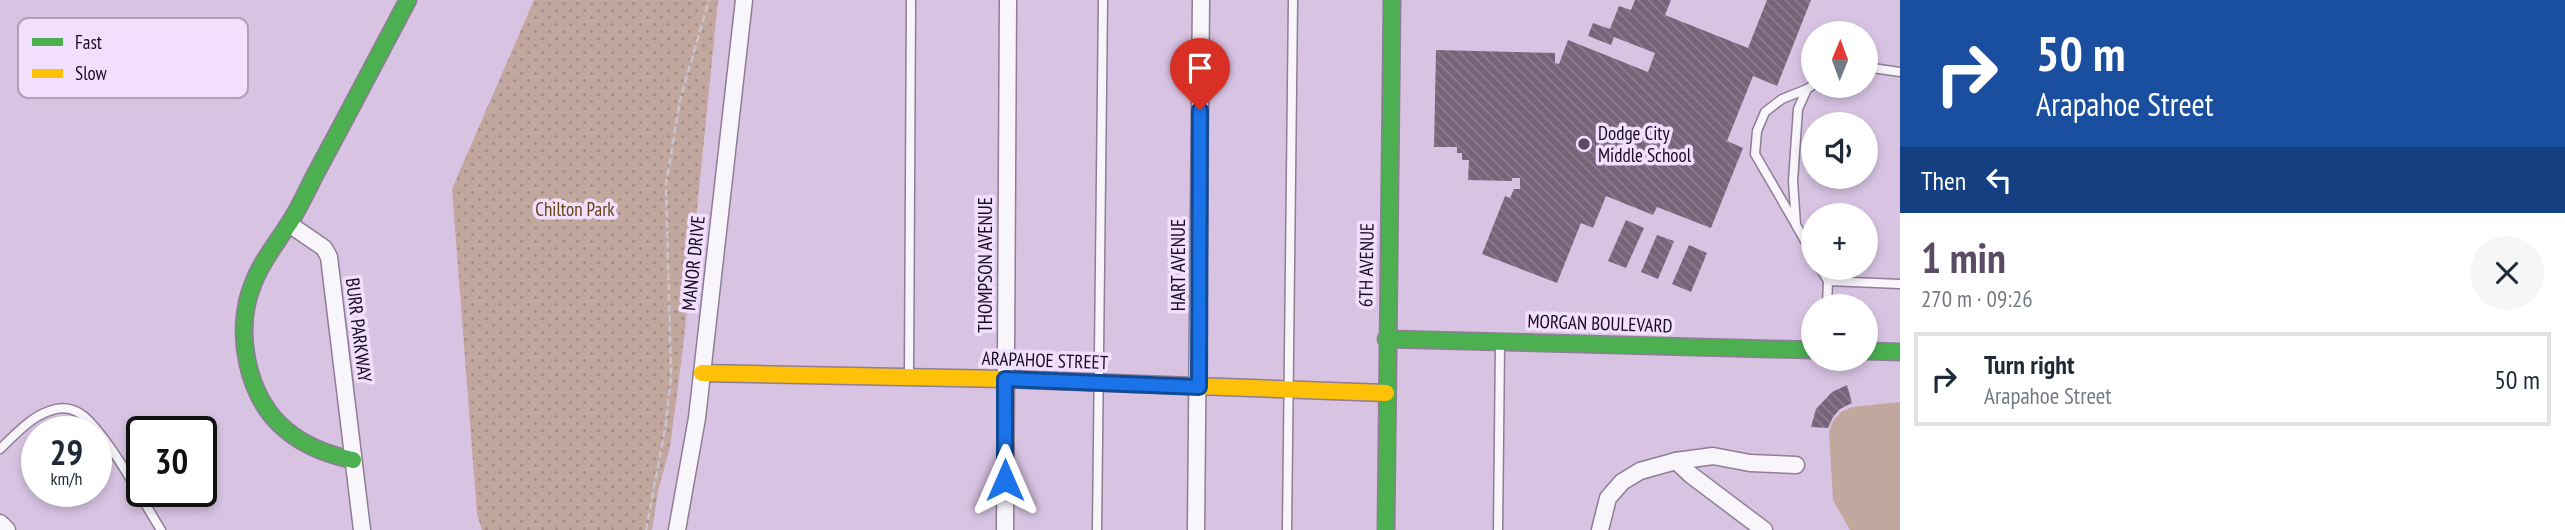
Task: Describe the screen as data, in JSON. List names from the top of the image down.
{
  "streets": {
    "street": [
      "MANOR DRIVE",
      "THOMPSON AVENUE",
      "HART AVENUE",
      "6TH AVENUE",
      "MORGAN BOULEVARD",
      "BURR PARKWAY",
      "ARAPAHOE STREET"
    ]
  },
  "crossings": [
    ["MANOR DRIVE", "ARAPAHOE STREET"],
    ["THOMPSON AVENUE", "ARAPAHOE STREET"],
    ["HART AVENUE", "ARAPAHOE STREET"],
    ["6TH AVENUE", "MORGAN BOULEVARD"],
    ["6TH AVENUE", "ARAPAHOE STREET"]
  ],
  "parks": ["Chilton Park"],
  "places": ["Dodge City Middle School"],
  "legend": ["Fast", "Slow"],
  "north": "top",
  "page": {
    "turn": ["50 m", "Arapahoe Street"],
    "map_buttons": ["+", "−"],
    "then": "Then",
    "heading": ["1 min", "270 m · 09:26"],
    "list": [
      {
        "name": "Turn right",
        "note": "Arapahoe Street",
        "value": "50 m"
      }
    ],
    "speed": "29 km/h",
    "limit": "30"
  }
}
